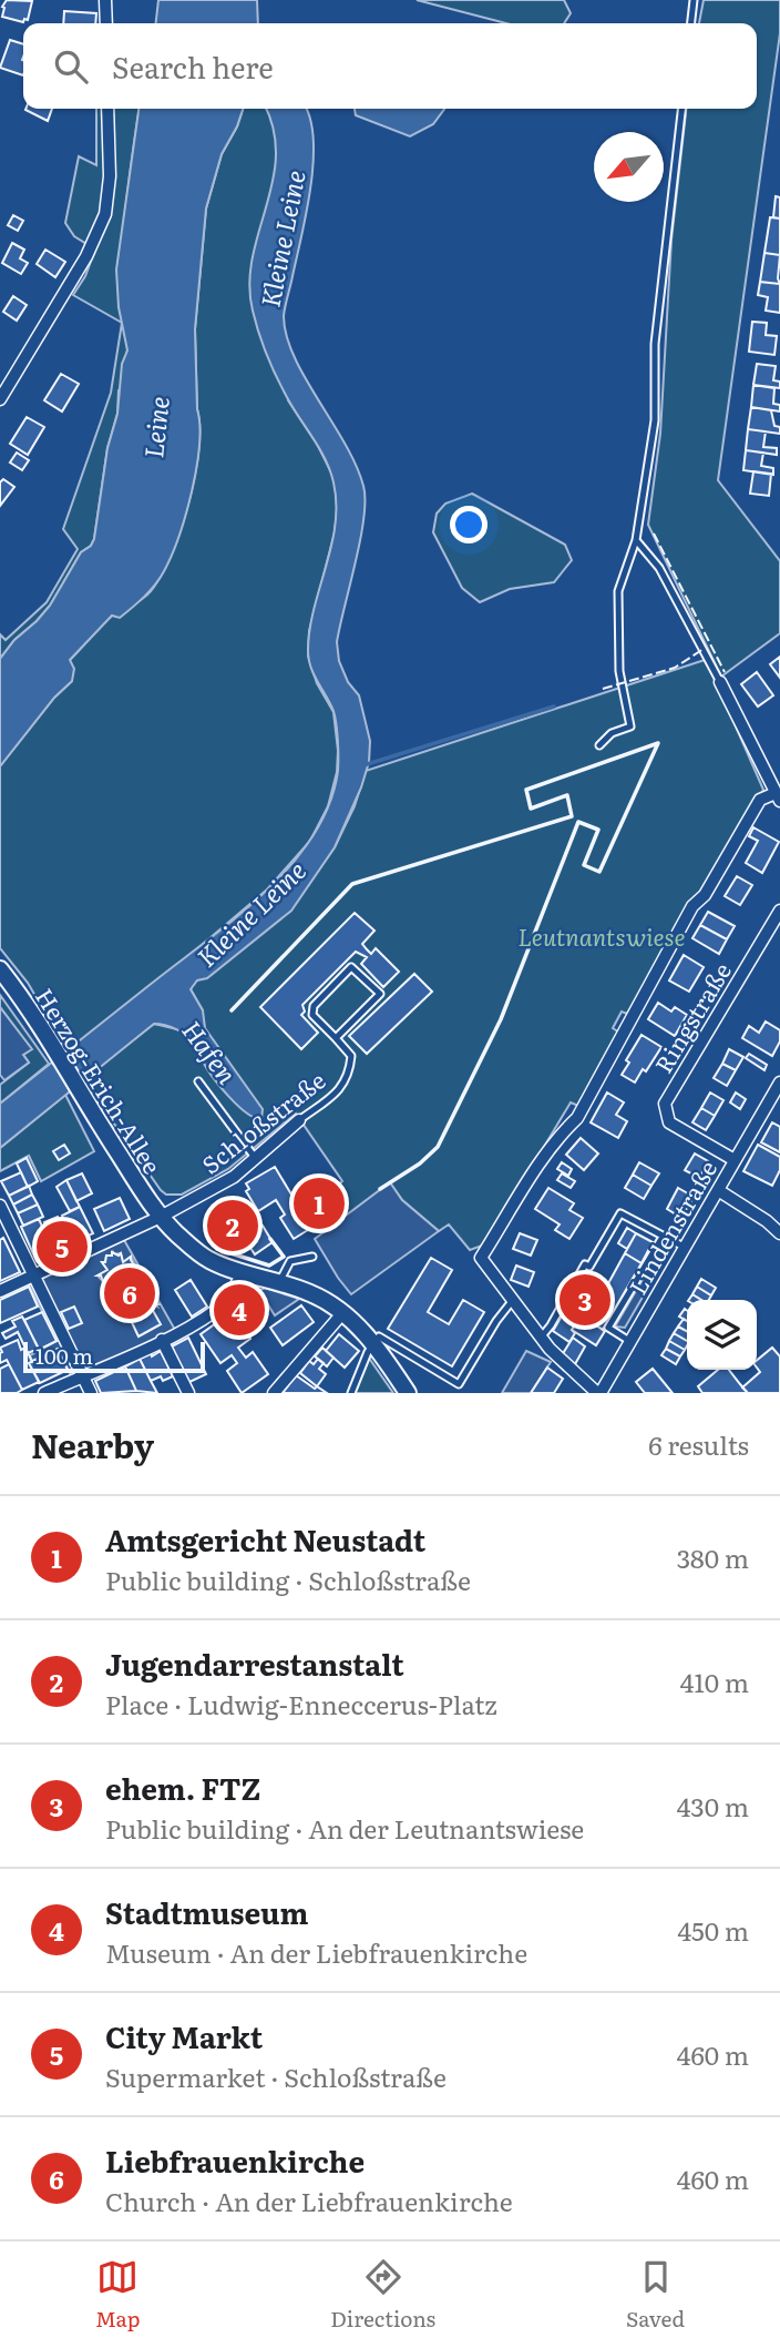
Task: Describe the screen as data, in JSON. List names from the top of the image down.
{
  "streets": {
    "main road": ["Herzog-Erich-Allee"],
    "street": ["Ringstraße", "Schloßstraße", "Lindenstraße"]
  },
  "crossings": [
    ["Ringstraße", "Lindenstraße"],
    ["Herzog-Erich-Allee", "Schloßstraße"]
  ],
  "water": ["Kleine Leine", "Leine", "Hafen"],
  "parks": ["Leutnantswiese"],
  "scale_bar": "100 m",
  "north": "bottom left",
  "page": {
    "search": "Search here",
    "pins": [
      "1",
      "2",
      "5",
      "6",
      "3",
      "4"
    ],
    "scale": "100 m",
    "heading": ["Nearby", "6 results"],
    "list": [
      {
        "mark": "1",
        "name": "Amtsgericht Neustadt",
        "note": "Public building · Schloßstraße",
        "value": "380 m"
      },
      {
        "mark": "2",
        "name": "Jugendarrestanstalt",
        "note": "Place · Ludwig-Enneccerus-Platz",
        "value": "410 m"
      },
      {
        "mark": "3",
        "name": "ehem. FTZ",
        "note": "Public building · An der Leutnantswiese",
        "value": "430 m"
      },
      {
        "mark": "4",
        "name": "Stadtmuseum",
        "note": "Museum · An der Liebfrauenkirche",
        "value": "450 m"
      },
      {
        "mark": "5",
        "name": "City Markt",
        "note": "Supermarket · Schloßstraße",
        "value": "460 m"
      },
      {
        "mark": "6",
        "name": "Liebfrauenkirche",
        "note": "Church · An der Liebfrauenkirche",
        "value": "460 m"
      }
    ],
    "nav": ["Map", "Directions", "Saved"]
  }
}
